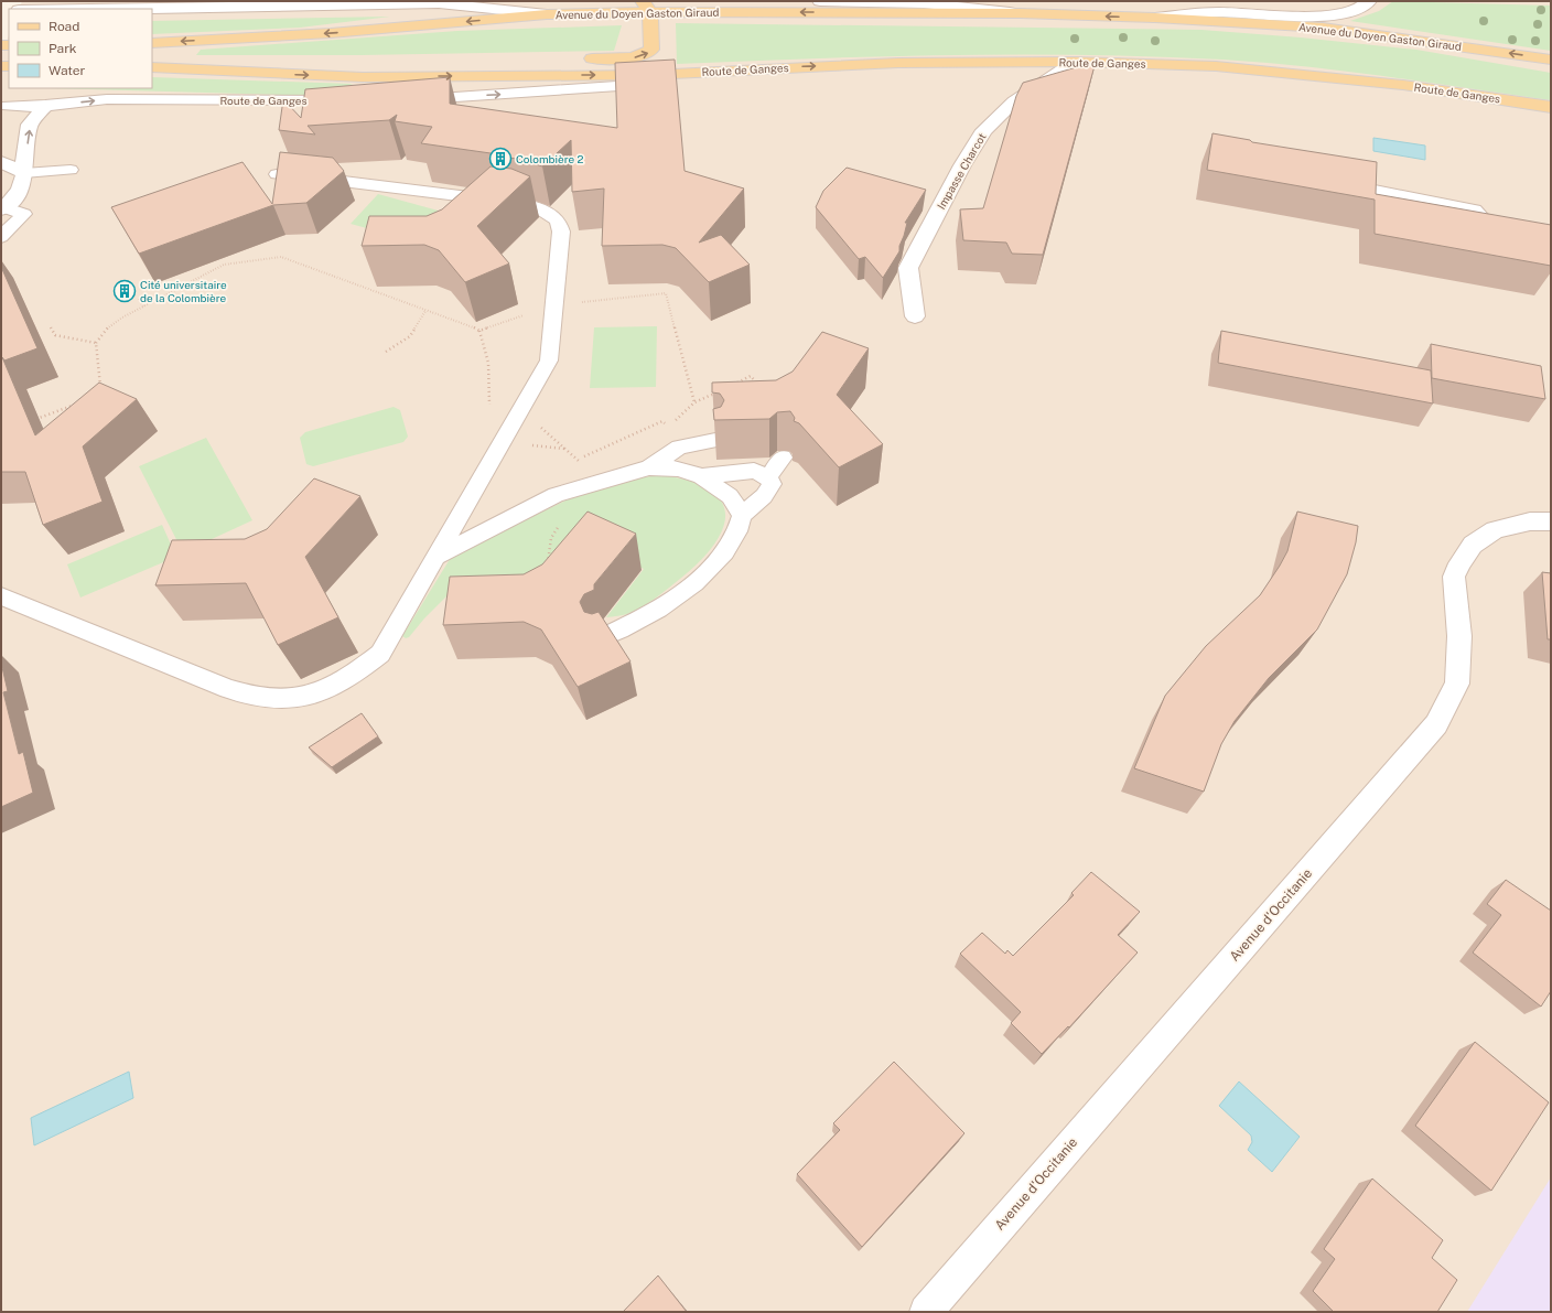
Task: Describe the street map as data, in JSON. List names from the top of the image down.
{
  "streets": {
    "main road": ["Avenue du Doyen Gaston Giraud", "Route de Ganges"],
    "street": ["Impasse Charcot", "Avenue d'Occitanie"]
  },
  "crossings": [
    ["Route de Ganges", "Impasse Charcot"]
  ],
  "places": {
    "building": ["Colombière 2", "Cité universitaire de la Colombière"]
  },
  "legend": ["Road", "Park", "Water"]
}
